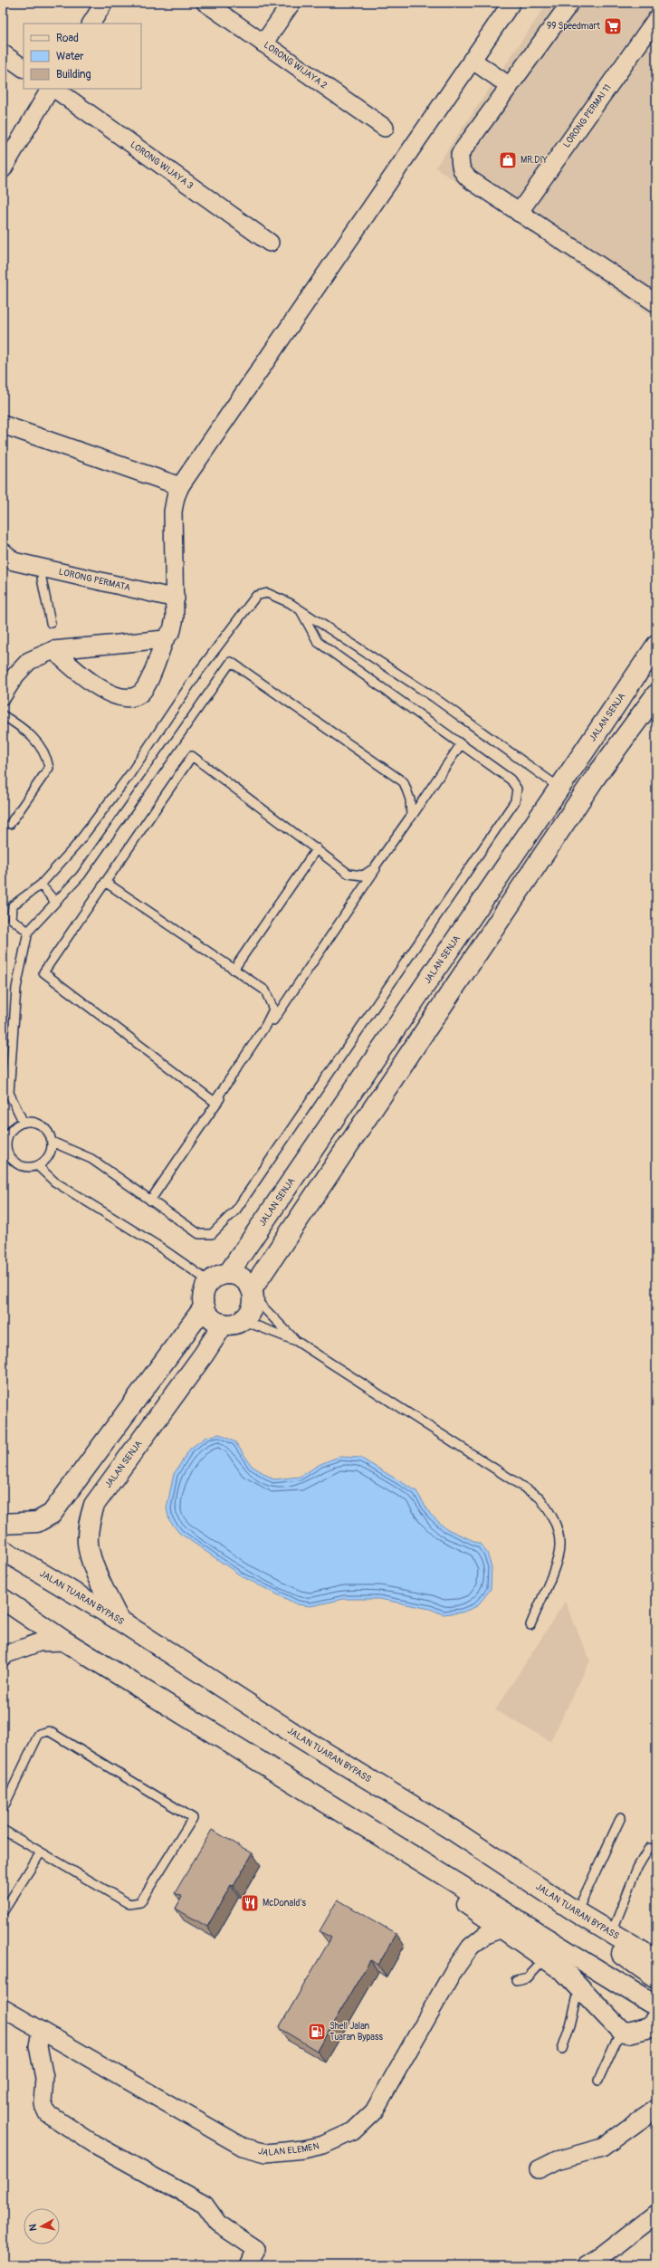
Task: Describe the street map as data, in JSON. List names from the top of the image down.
{
  "streets": {
    "main road": ["JALAN SENJA", "JALAN TUARAN BYPASS"],
    "street": [
      "LORONG WIJAYA 2",
      "LORONG PERMAI 11",
      "LORONG WIJAYA 3",
      "LORONG PERMATA",
      "JALAN ELEMEN"
    ]
  },
  "crossings": [
    ["JALAN SENJA", "JALAN TUARAN BYPASS"]
  ],
  "places": {
    "supermarket": ["99 Speedmart"],
    "shop": ["MR.DIY"],
    "restaurant": ["McDonald's"],
    "fuel station": ["Shell Jalan Tuaran Bypass"]
  },
  "legend": ["Road", "Water", "Building"],
  "north": "left"
}
